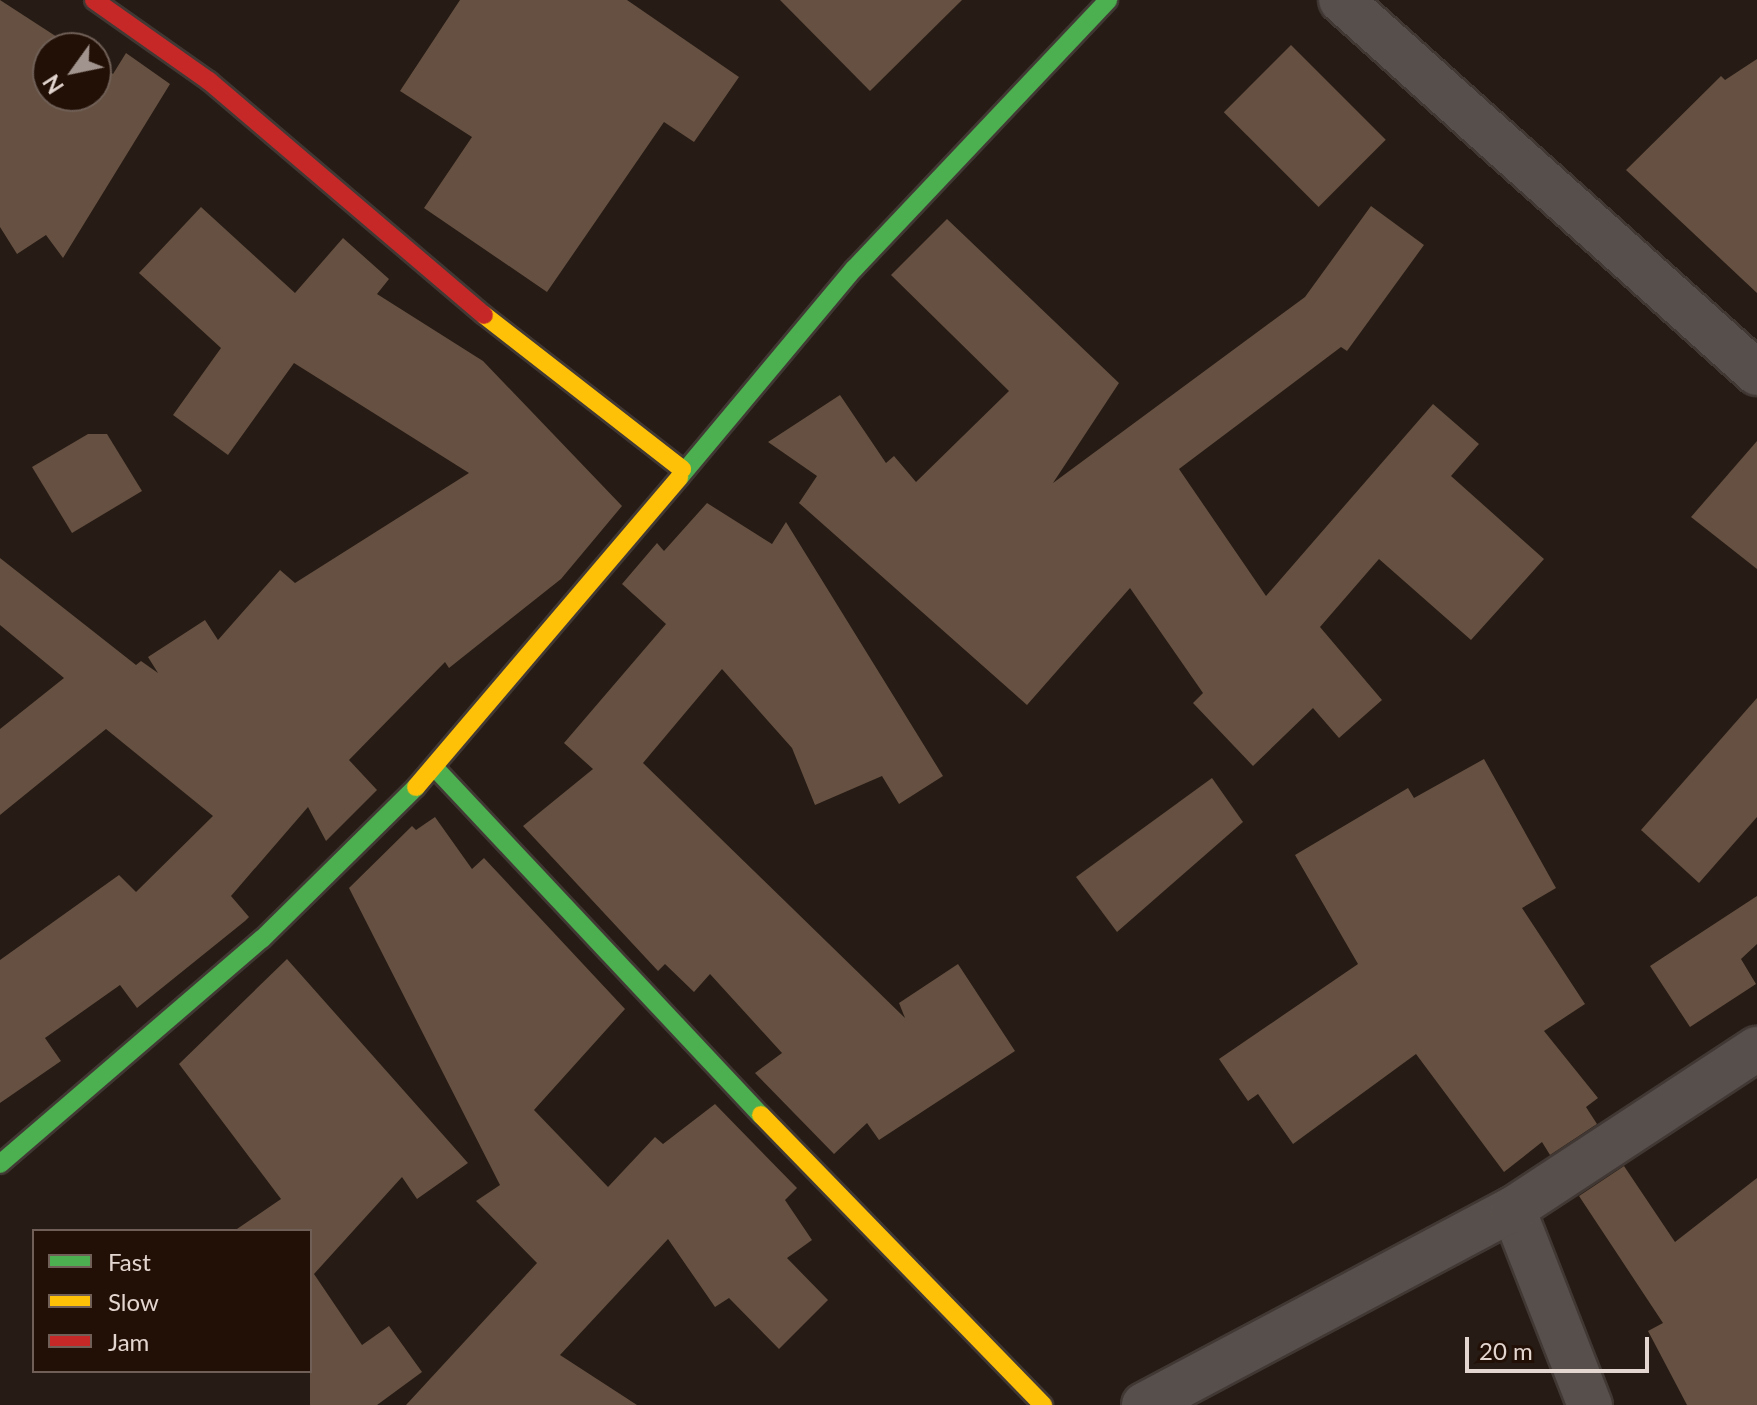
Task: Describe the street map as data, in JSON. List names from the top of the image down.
{
  "legend": ["Fast", "Slow", "Jam"],
  "scale_bar": "20 m",
  "north": "bottom left"
}
